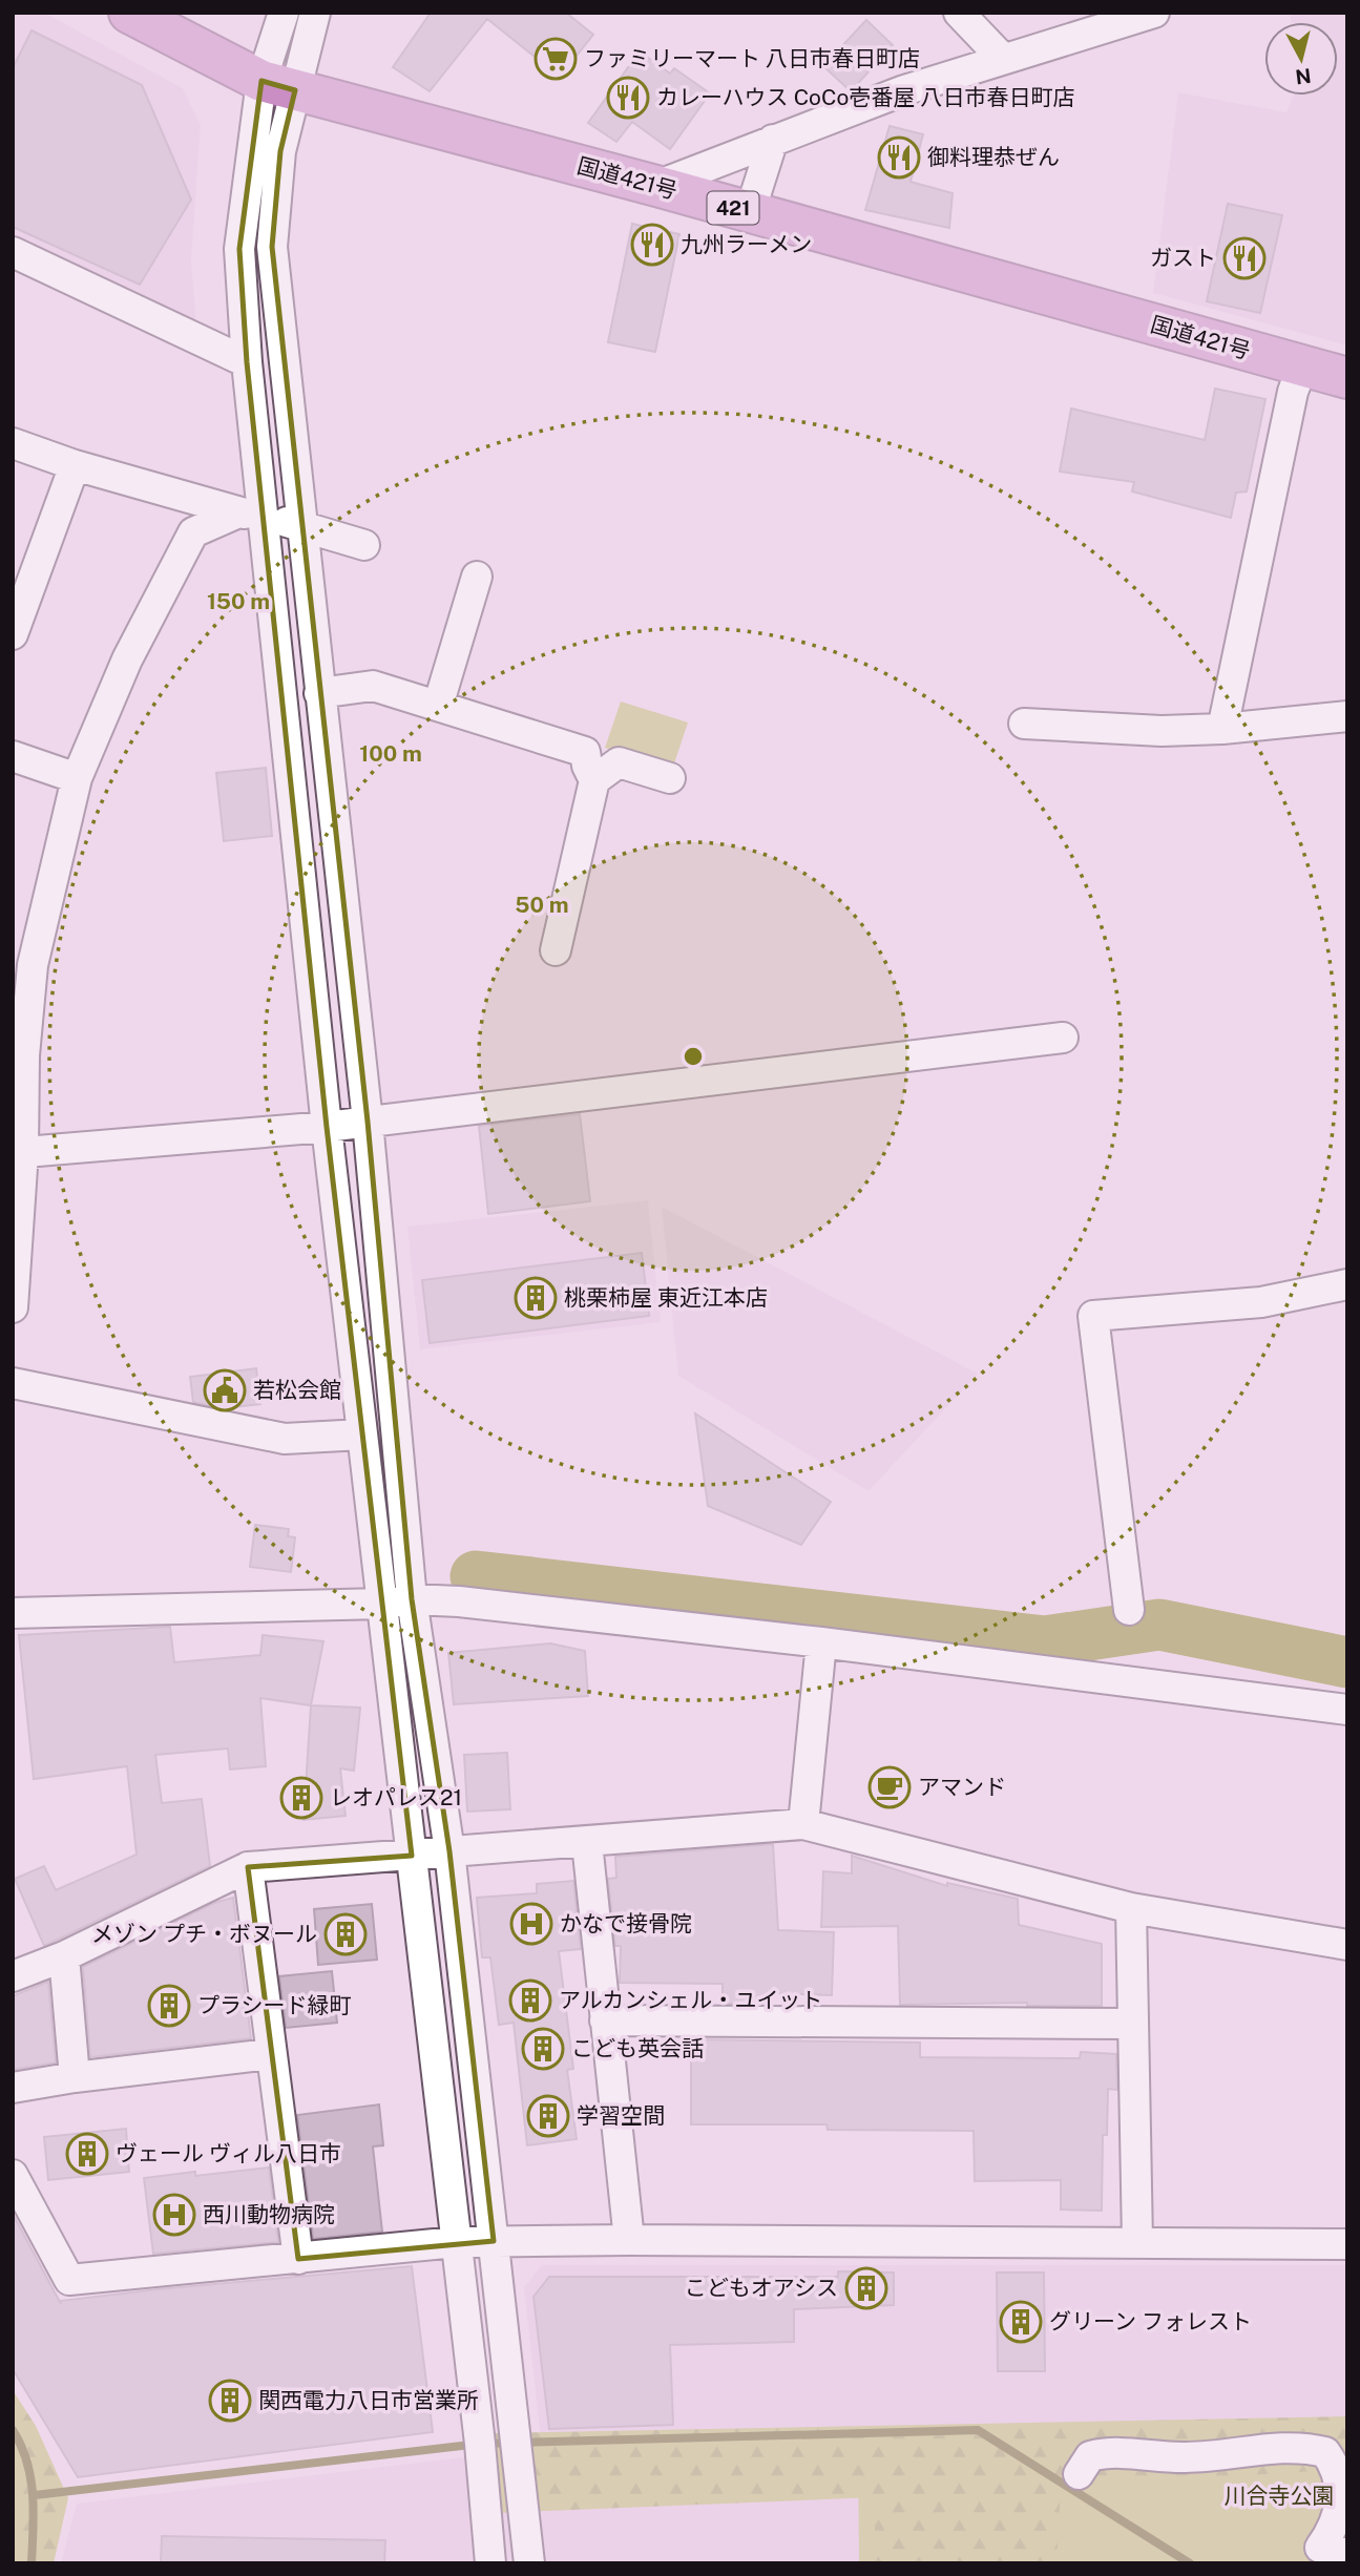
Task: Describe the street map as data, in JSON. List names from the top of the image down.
{
  "streets": {
    "highway": ["国道421号", "421"]
  },
  "parks": ["川合寺公園"],
  "places": {
    "supermarket": ["ファミリーマート 八日市春日町店"],
    "restaurant": [
      "カレーハウス CoCo壱番屋 八日市春日町店",
      "御料理恭ぜん",
      "九州ラーメン",
      "ガスト"
    ],
    "building": [
      "桃栗柿屋 東近江本店",
      "レオパレス21",
      "メゾン プチ・ボヌール",
      "アルカンシェル・ユイット",
      "プラシード緑町",
      "こども英会話",
      "学習空間",
      "ヴェール ヴィル八日市",
      "こどもオアシス",
      "グリーン フォレスト",
      "関西電力八日市営業所"
    ],
    "public building": ["若松会館"],
    "cafe": ["アマンド"],
    "hospital": ["かなで接骨院", "西川動物病院"]
  },
  "north": "bottom",
  "rings": ["150 m", "100 m", "50 m"]
}
